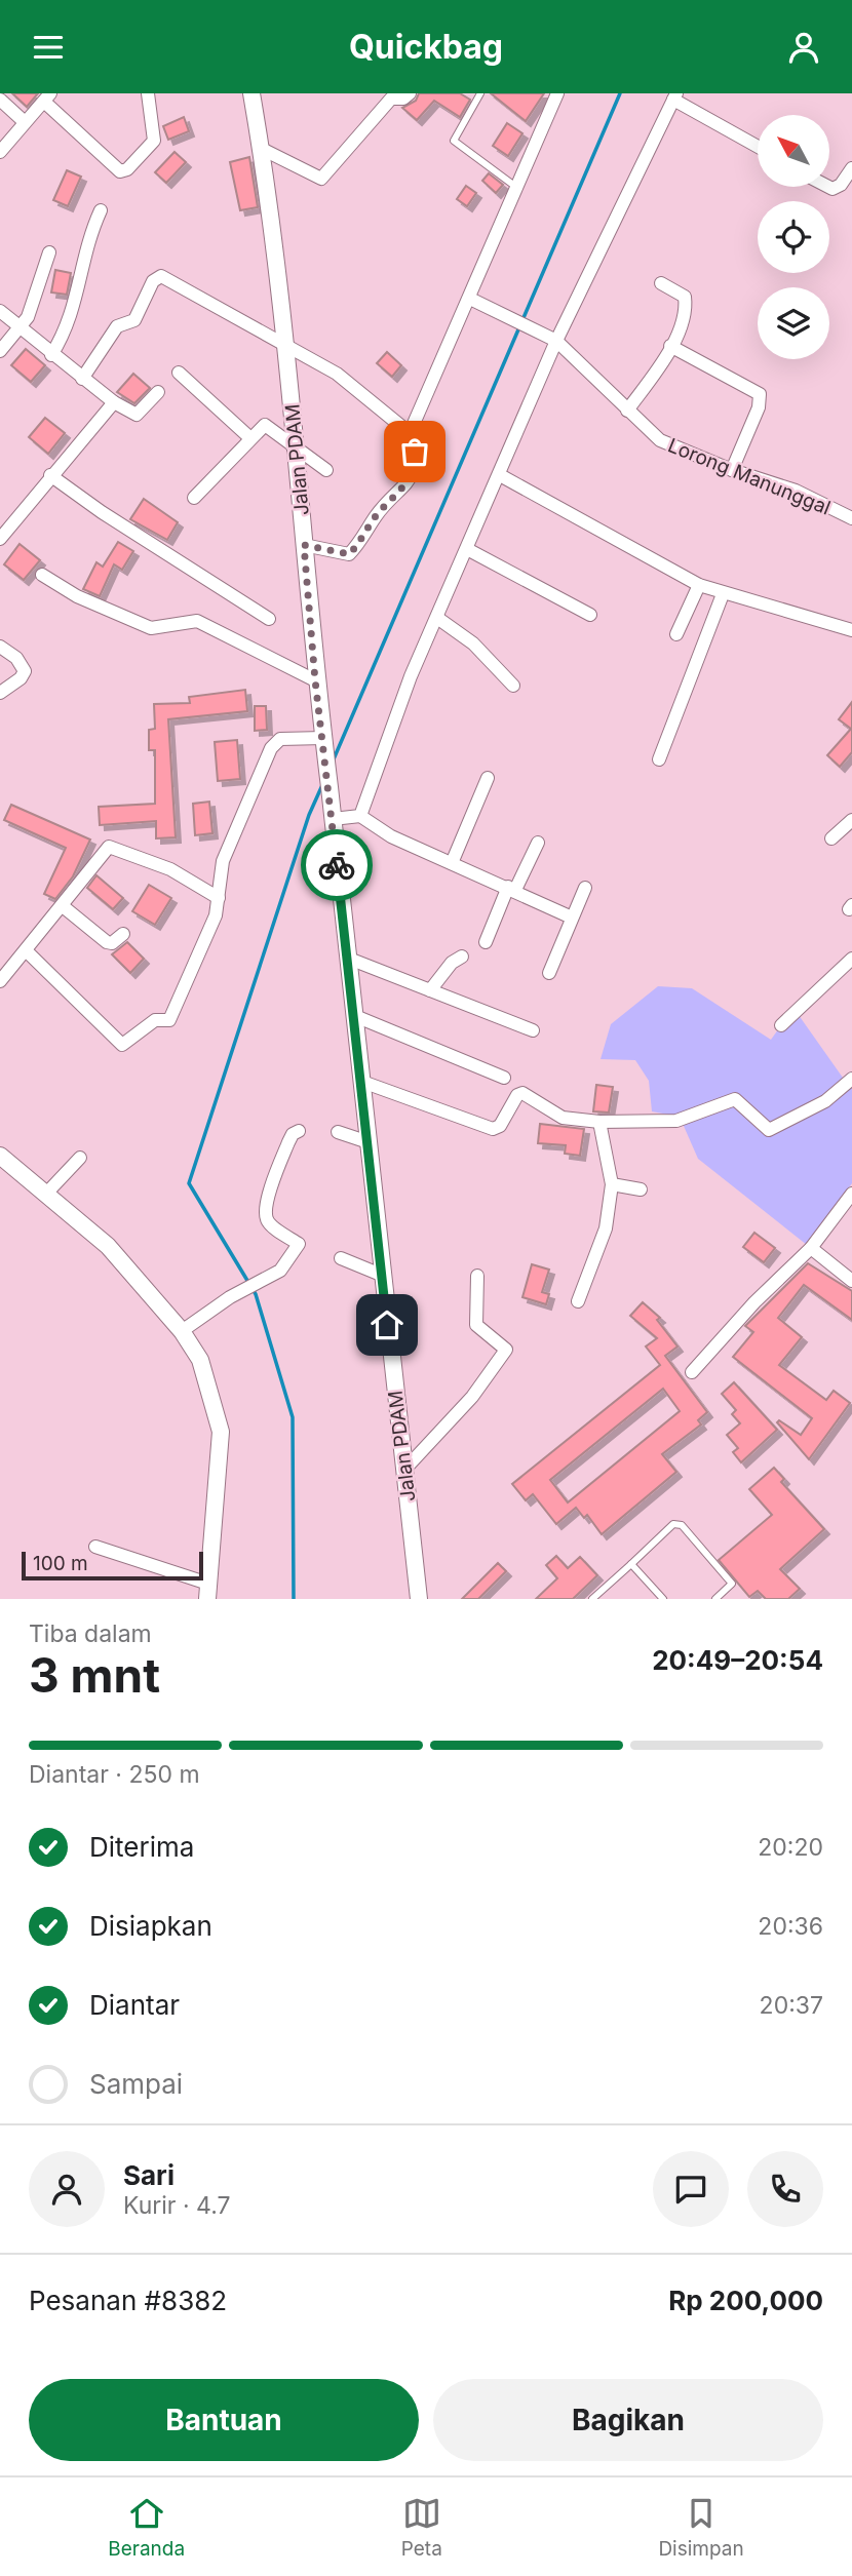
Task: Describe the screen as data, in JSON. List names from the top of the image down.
{
  "streets": {
    "street": ["Jalan PDAM", "Lorong Manunggal"]
  },
  "scale_bar": "100 m",
  "north": "top left",
  "page": {
    "header": "Quickbag",
    "scale": "100 m",
    "heading": ["3 mnt", "Tiba dalam", "20:49–20:54"],
    "panel": [
      "Sari",
      "Kurir · 4.7",
      "Pesanan #8382",
      "Rp 200,000"
    ],
    "bar": "Diantar · 250 m",
    "list": [
      ["Diterima", "20:20"],
      ["Disiapkan", "20:36"],
      ["Diantar", "20:37"],
      "Sampai"
    ],
    "buttons": ["Bantuan", "Bagikan"],
    "tabs": ["Beranda", "Peta", "Disimpan"]
  }
}
